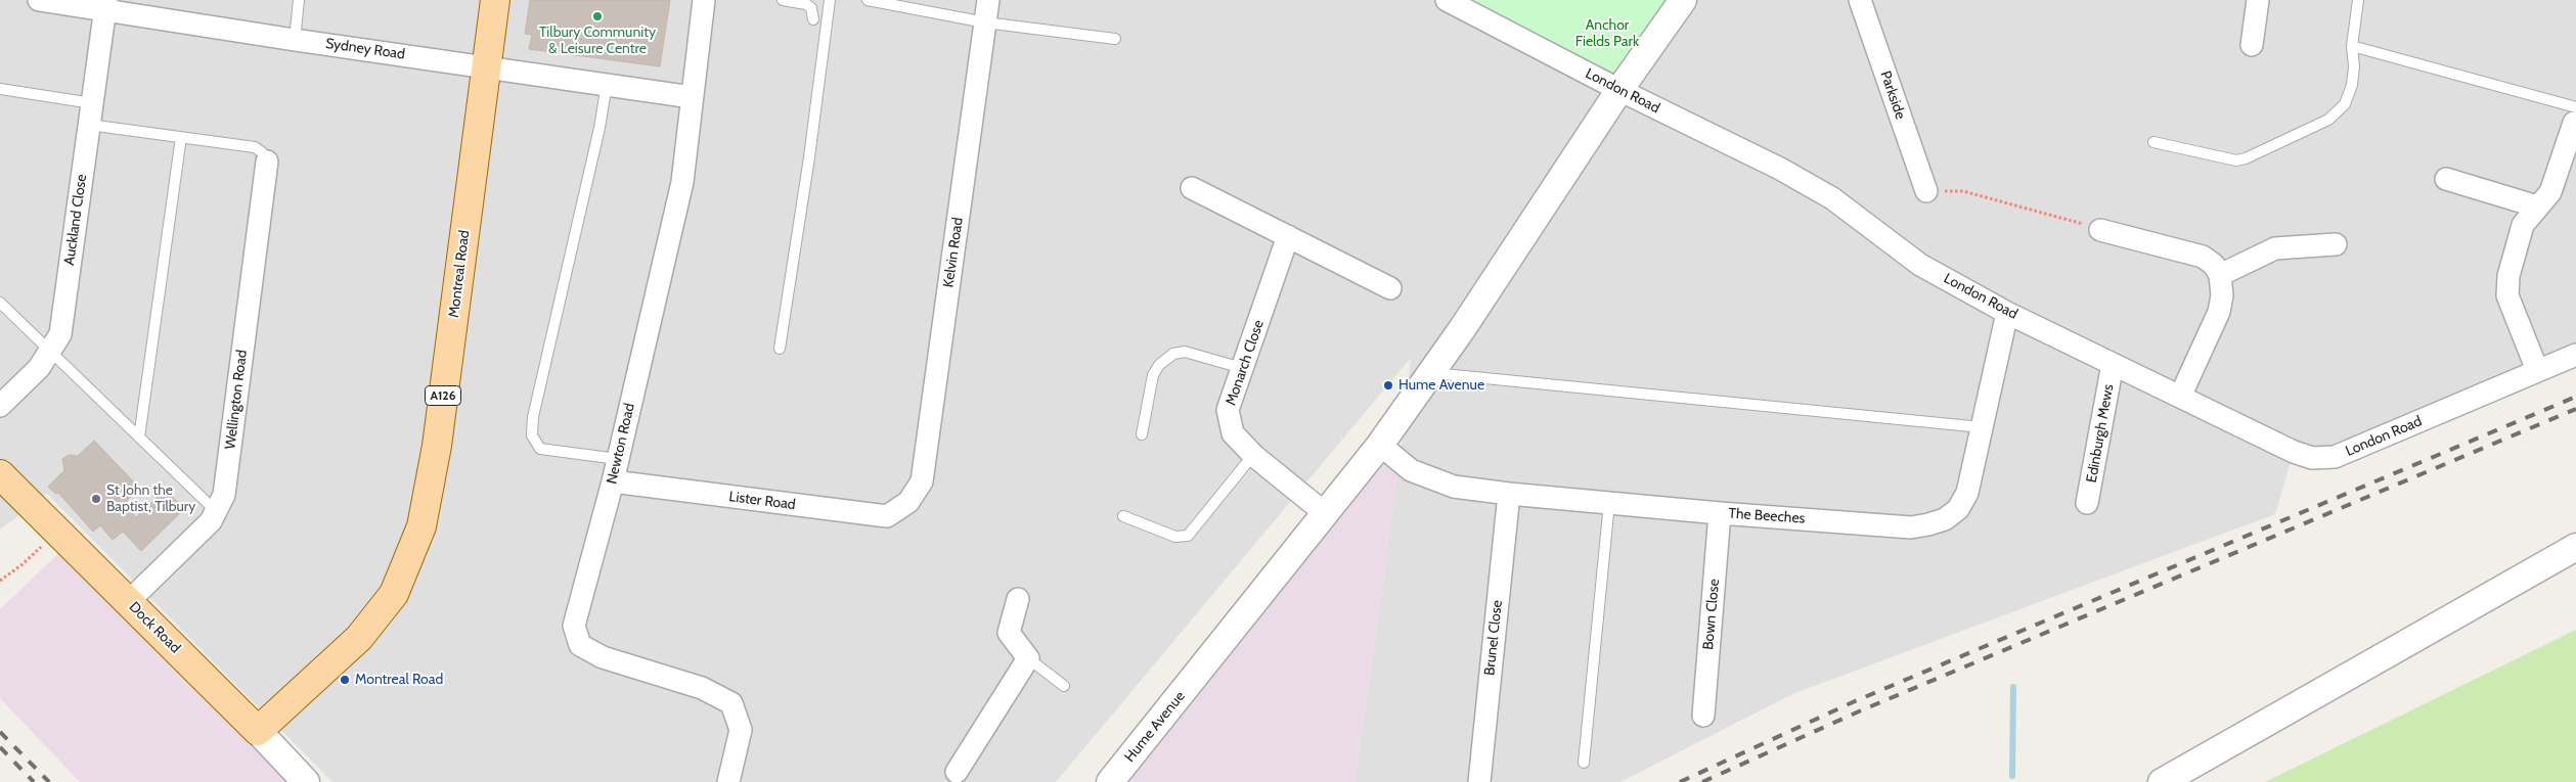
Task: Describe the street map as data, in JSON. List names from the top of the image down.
{
  "streets": {
    "main road": ["Montreal Road", "A126", "Dock Road"],
    "street": [
      "Sydney Road",
      "London Road",
      "Parkside",
      "Auckland Close",
      "Kelvin Road",
      "Monarch Close",
      "Wellington Road",
      "Edinburgh Mews",
      "Newton Road",
      "Lister Road",
      "The Beeches",
      "Bown Close",
      "Brunel Close",
      "Hume Avenue"
    ]
  },
  "crossings": [
    ["Sydney Road", "Auckland Close"],
    ["Sydney Road", "Montreal Road"],
    ["Sydney Road", "Newton Road"],
    ["London Road", "Edinburgh Mews"],
    ["London Road", "The Beeches"],
    ["London Road", "Hume Avenue"],
    ["Kelvin Road", "Lister Road"],
    ["Montreal Road", "Dock Road"],
    ["Monarch Close", "Hume Avenue"],
    ["Wellington Road", "Dock Road"],
    ["Newton Road", "Lister Road"],
    ["The Beeches", "Bown Close"],
    ["The Beeches", "Brunel Close"],
    ["The Beeches", "Hume Avenue"]
  ],
  "parks": ["Anchor Fields Park"],
  "places": [
    "Tilbury Community & Leisure Centre",
    "Hume Avenue",
    "St John the Baptist, Tilbury",
    "Montreal Road"
  ]
}
